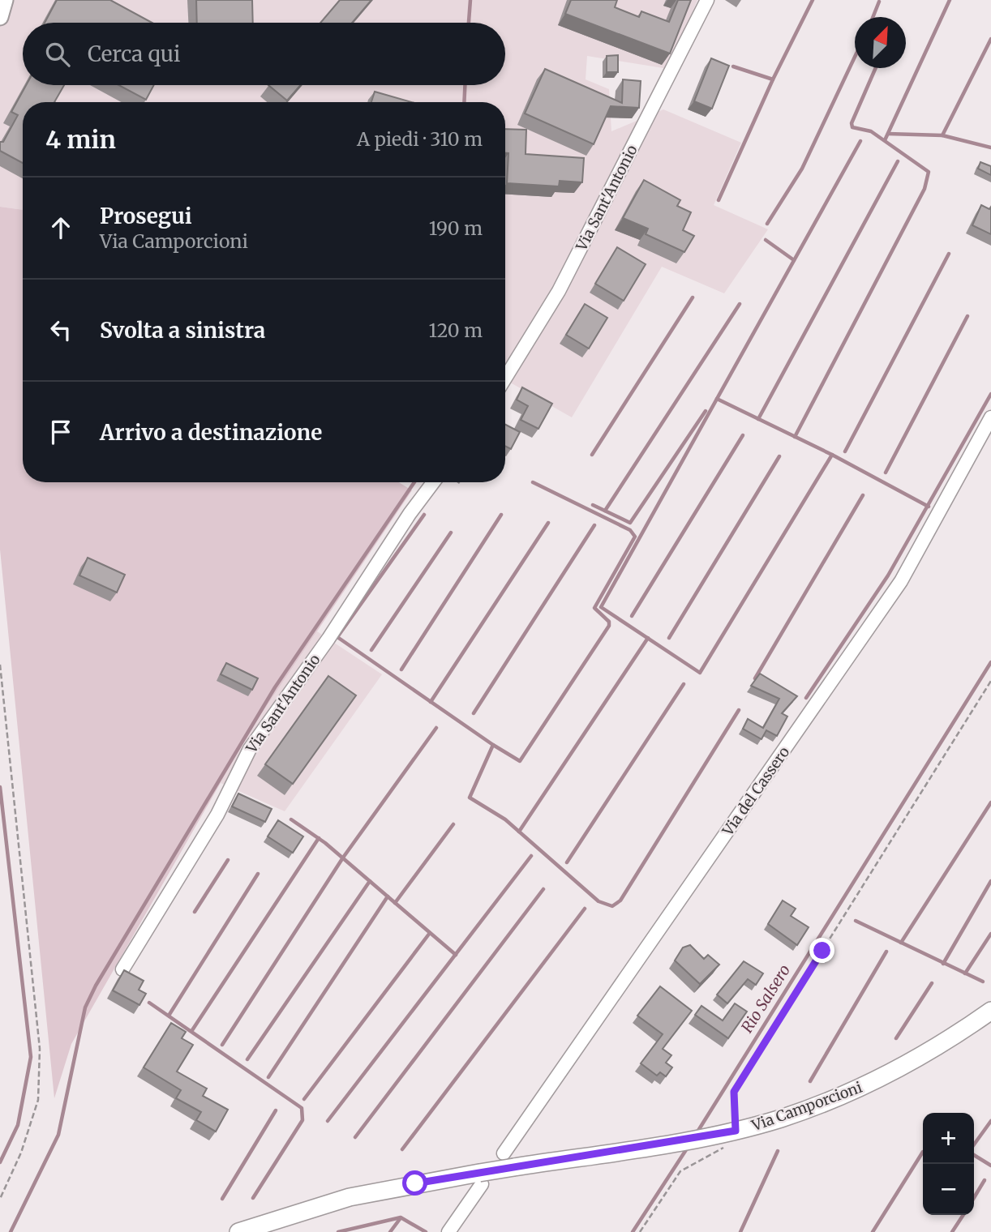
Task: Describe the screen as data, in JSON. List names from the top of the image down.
{
  "streets": {
    "main road": ["Via Camporcioni"],
    "street": ["Via Sant'Antonio", "Via del Cassero"]
  },
  "water": ["Rio Salsero"],
  "north": "top right",
  "page": {
    "search": "Cerca qui",
    "heading": ["4 min", "A piedi · 310 m"],
    "list": [
      ["Prosegui", "Via Camporcioni", "190 m"],
      ["Svolta a sinistra", "120 m"],
      "Arrivo a destinazione"
    ],
    "map_buttons": ["+", "−"]
  }
}
